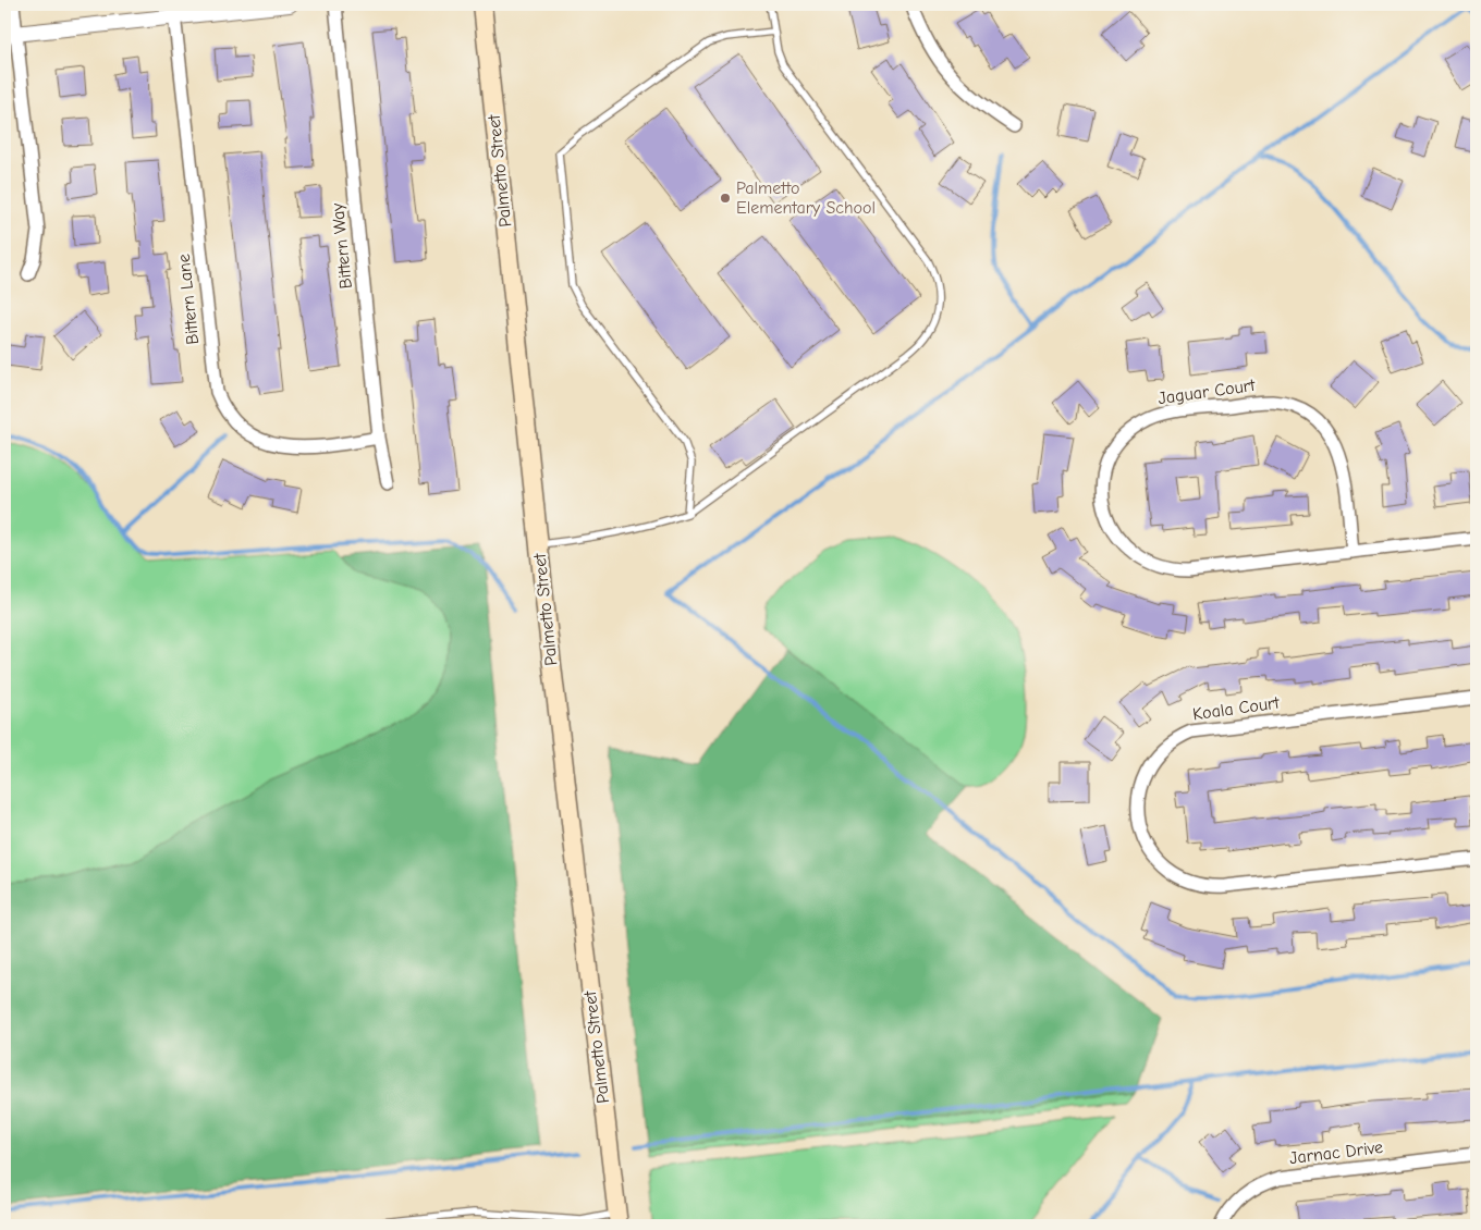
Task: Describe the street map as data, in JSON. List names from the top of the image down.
{
  "streets": {
    "main road": ["Palmetto Street"],
    "street": [
      "Bittern Way",
      "Bittern Lane",
      "Jaguar Court",
      "Koala Court",
      "Jarnac Drive"
    ]
  },
  "crossings": [
    ["Bittern Way", "Bittern Lane"]
  ],
  "places": ["Palmetto Elementary School"]
}
